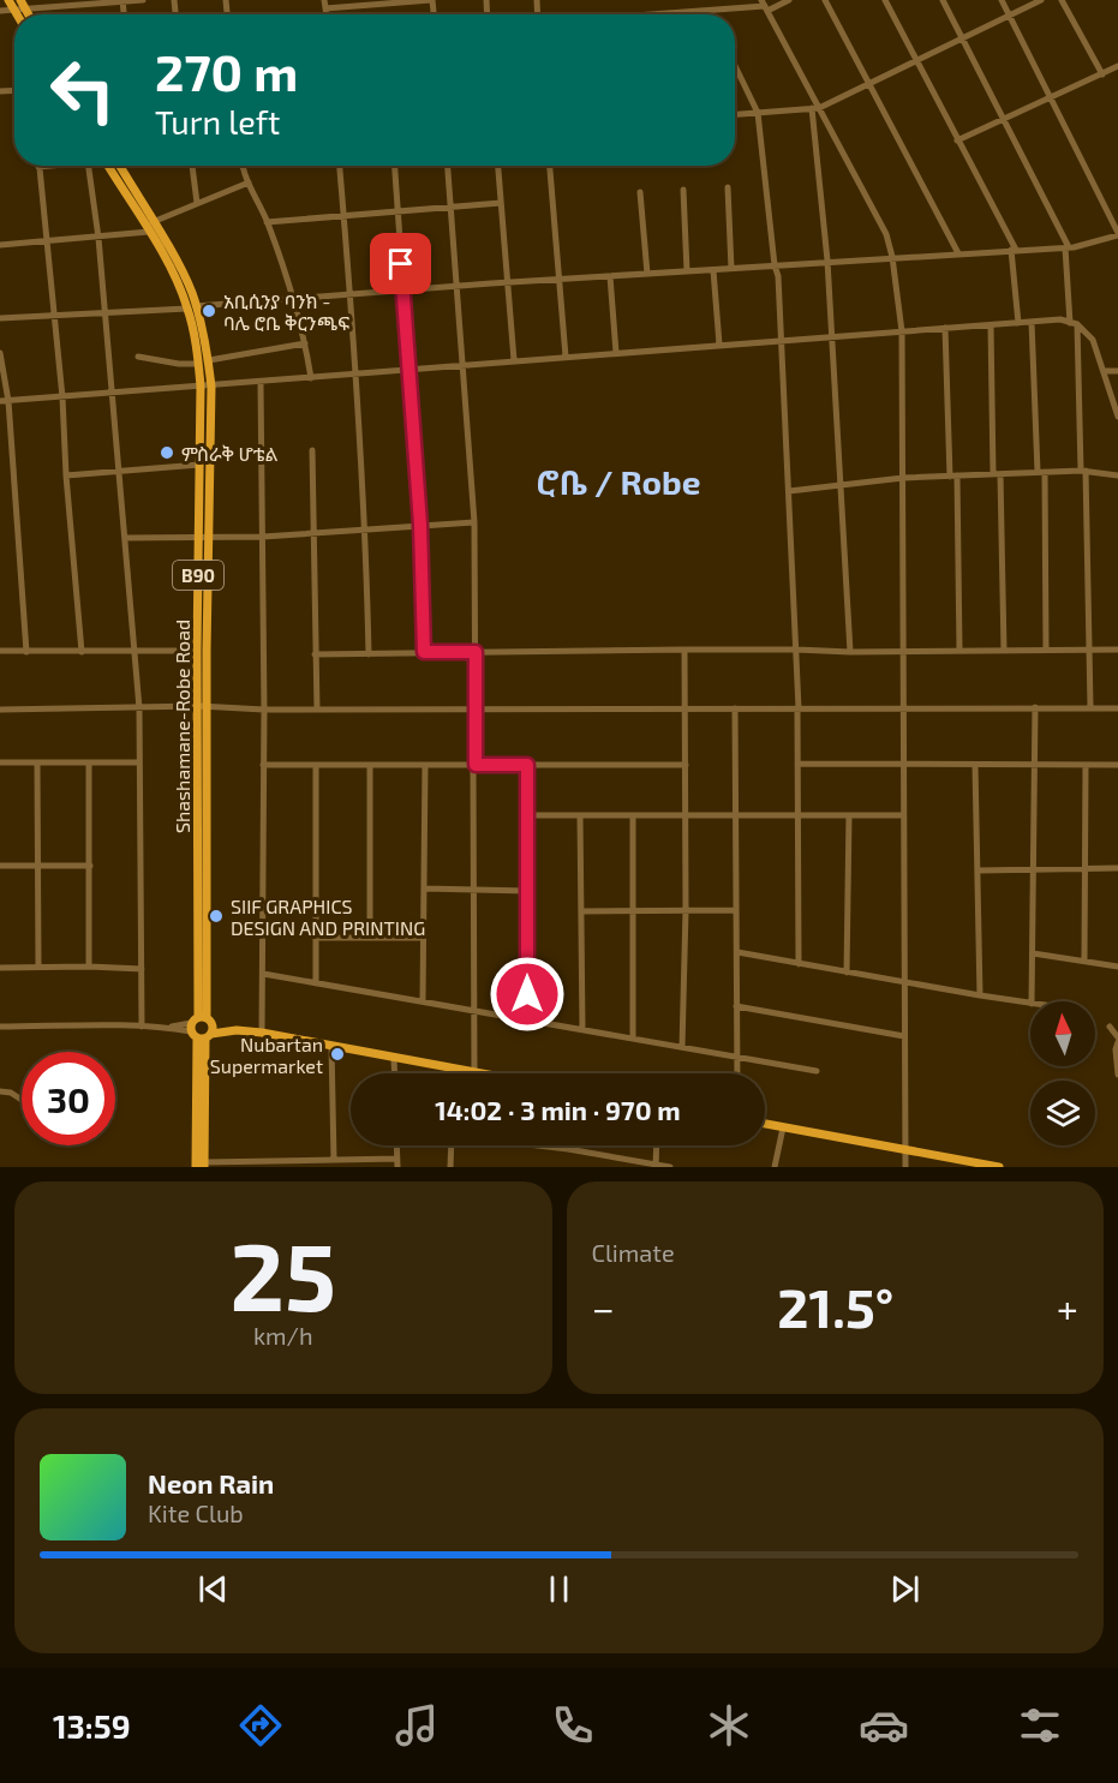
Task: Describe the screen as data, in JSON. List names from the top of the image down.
{
  "streets": {
    "main road": ["B90", "Shashamane-Robe Road"]
  },
  "districts": ["ሮቤ / Robe"],
  "places": [
    "አቢሲንያ ባንክ - ባሌ ሮቤ ቅርንጫፍ",
    "ምስራቅ ሆቴል",
    "SIIF GRAPHICS DESIGN AND PRINTING",
    "Nubartan Supermarket"
  ],
  "north": "top",
  "page": {
    "turn": ["270 m", "Turn left"],
    "limit": "30",
    "trip": "14:02 · 3 min · 970 m",
    "tile": [
      ["25", "km/h"],
      "Climate"
    ],
    "heat": ["−", "21.5°", "+"],
    "song": ["Neon Rain", "Kite Club"],
    "tabs": "13:59"
  }
}
